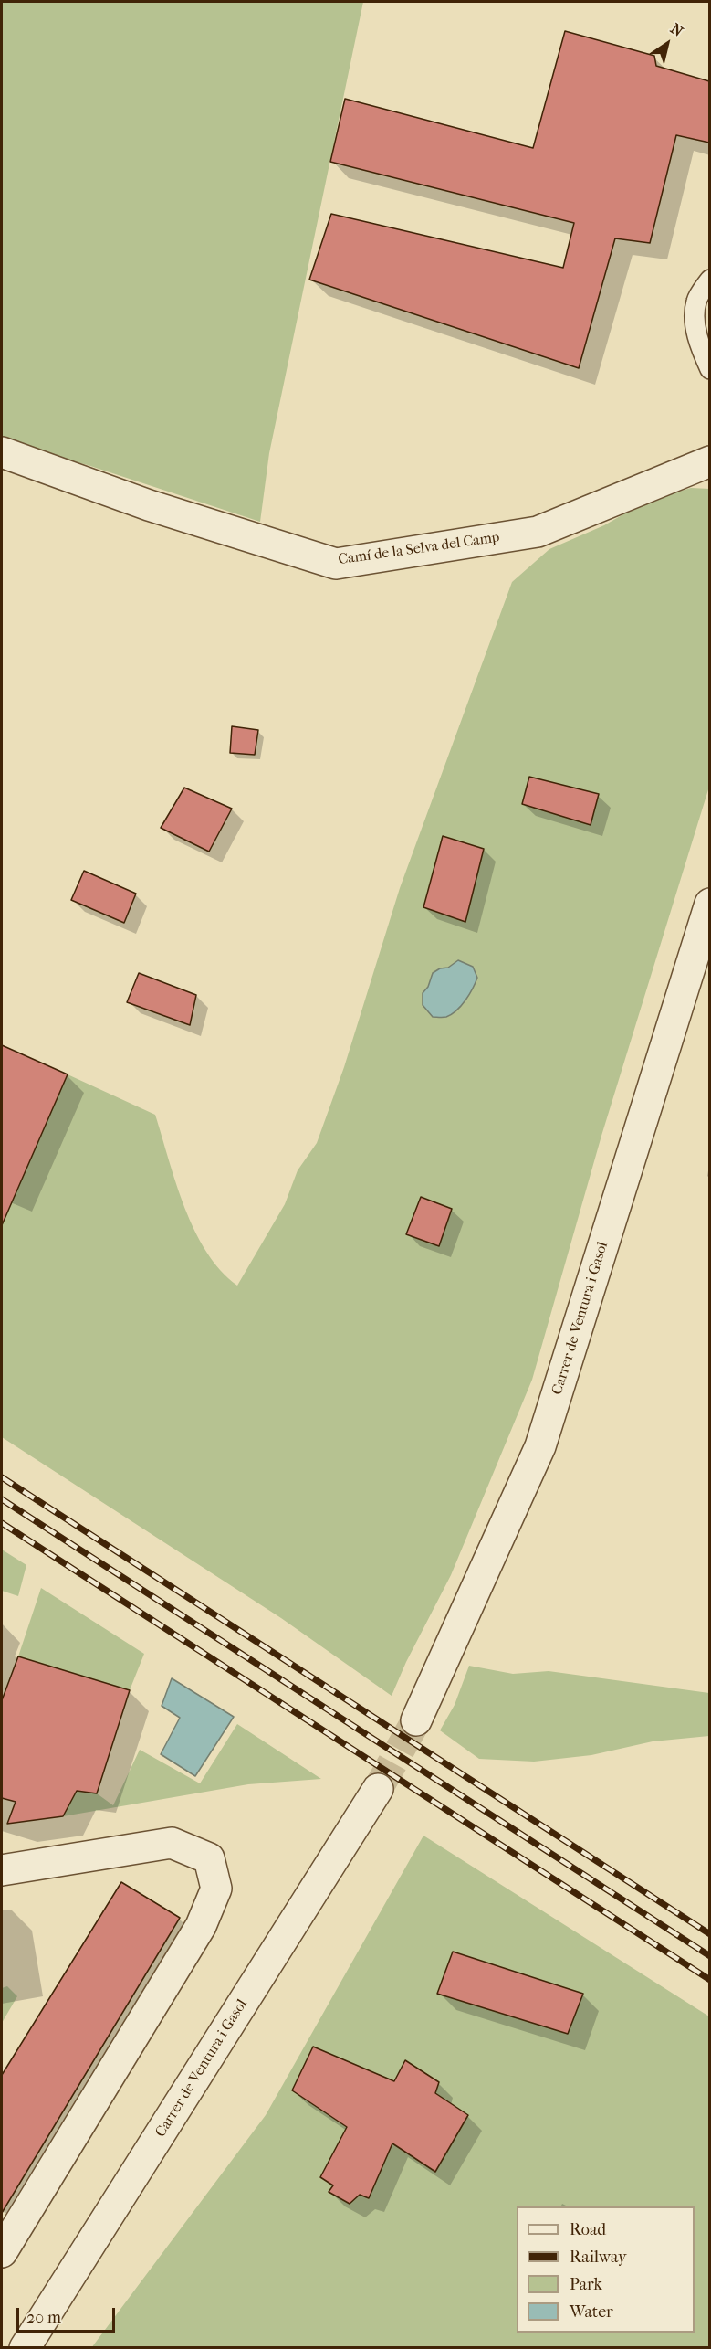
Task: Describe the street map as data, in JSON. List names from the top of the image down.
{
  "streets": {
    "street": ["Camí de la Selva del Camp", "Carrer de Ventura i Gasol"]
  },
  "legend": [
    "Road",
    "Railway",
    "Park",
    "Water"
  ],
  "scale_bar": "20 m",
  "north": "top right"
}
